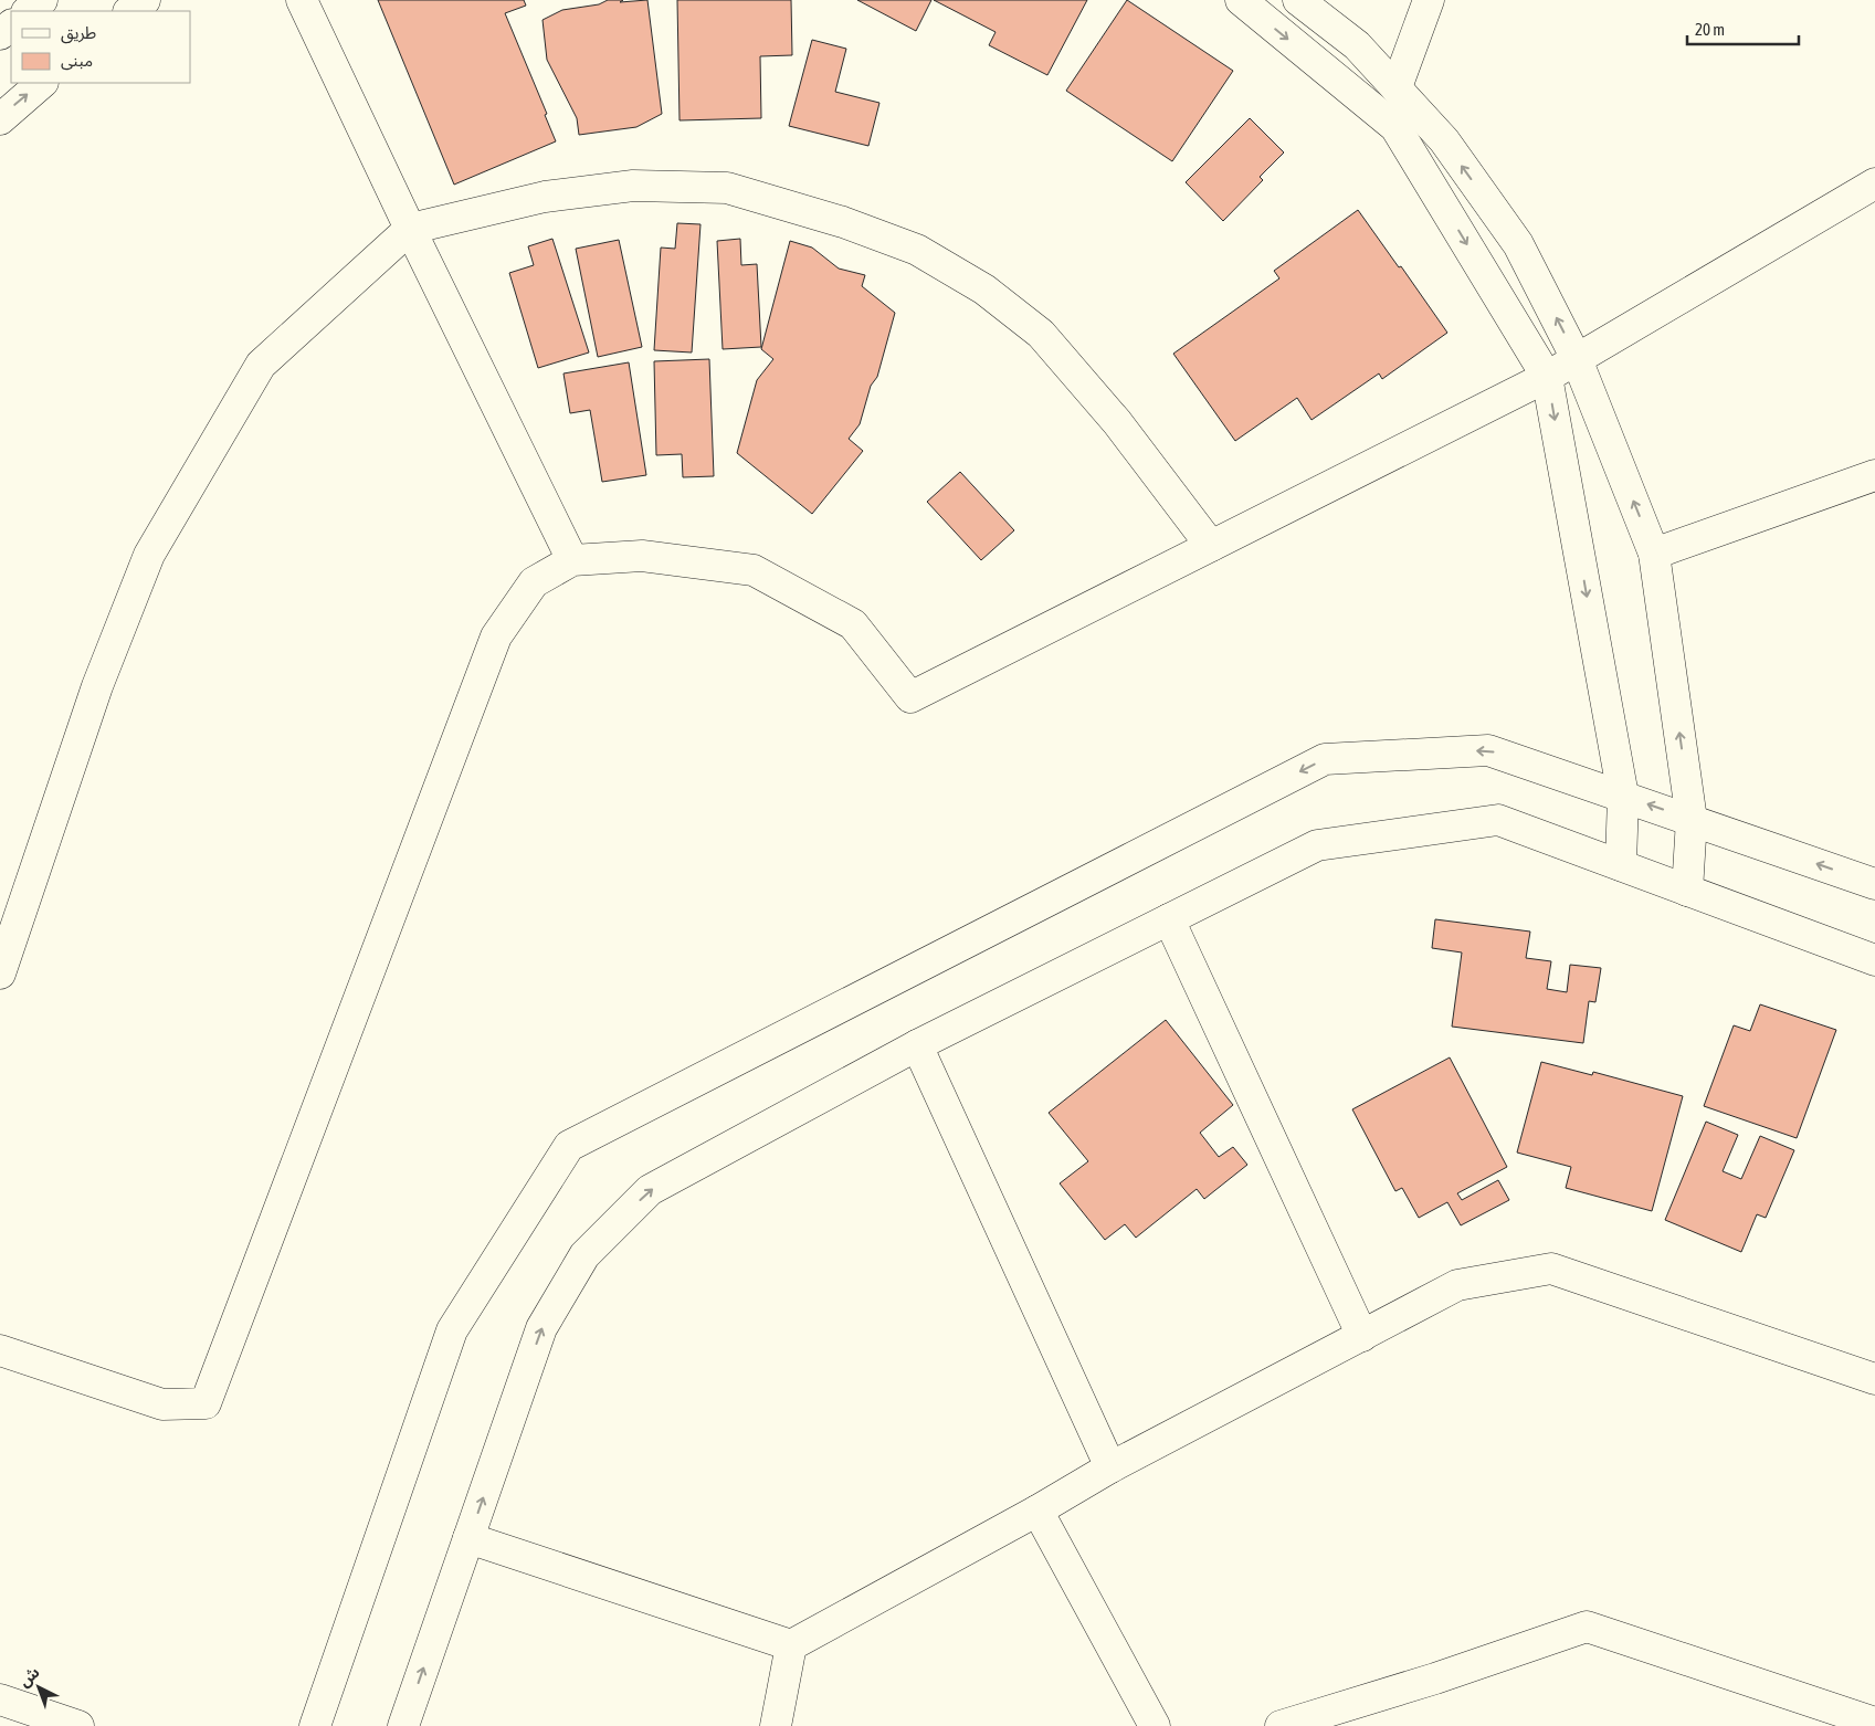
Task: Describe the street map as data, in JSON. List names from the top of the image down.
{
  "legend": ["طريق", "مبنى"],
  "scale_bar": "20 m",
  "north": "top left"
}
